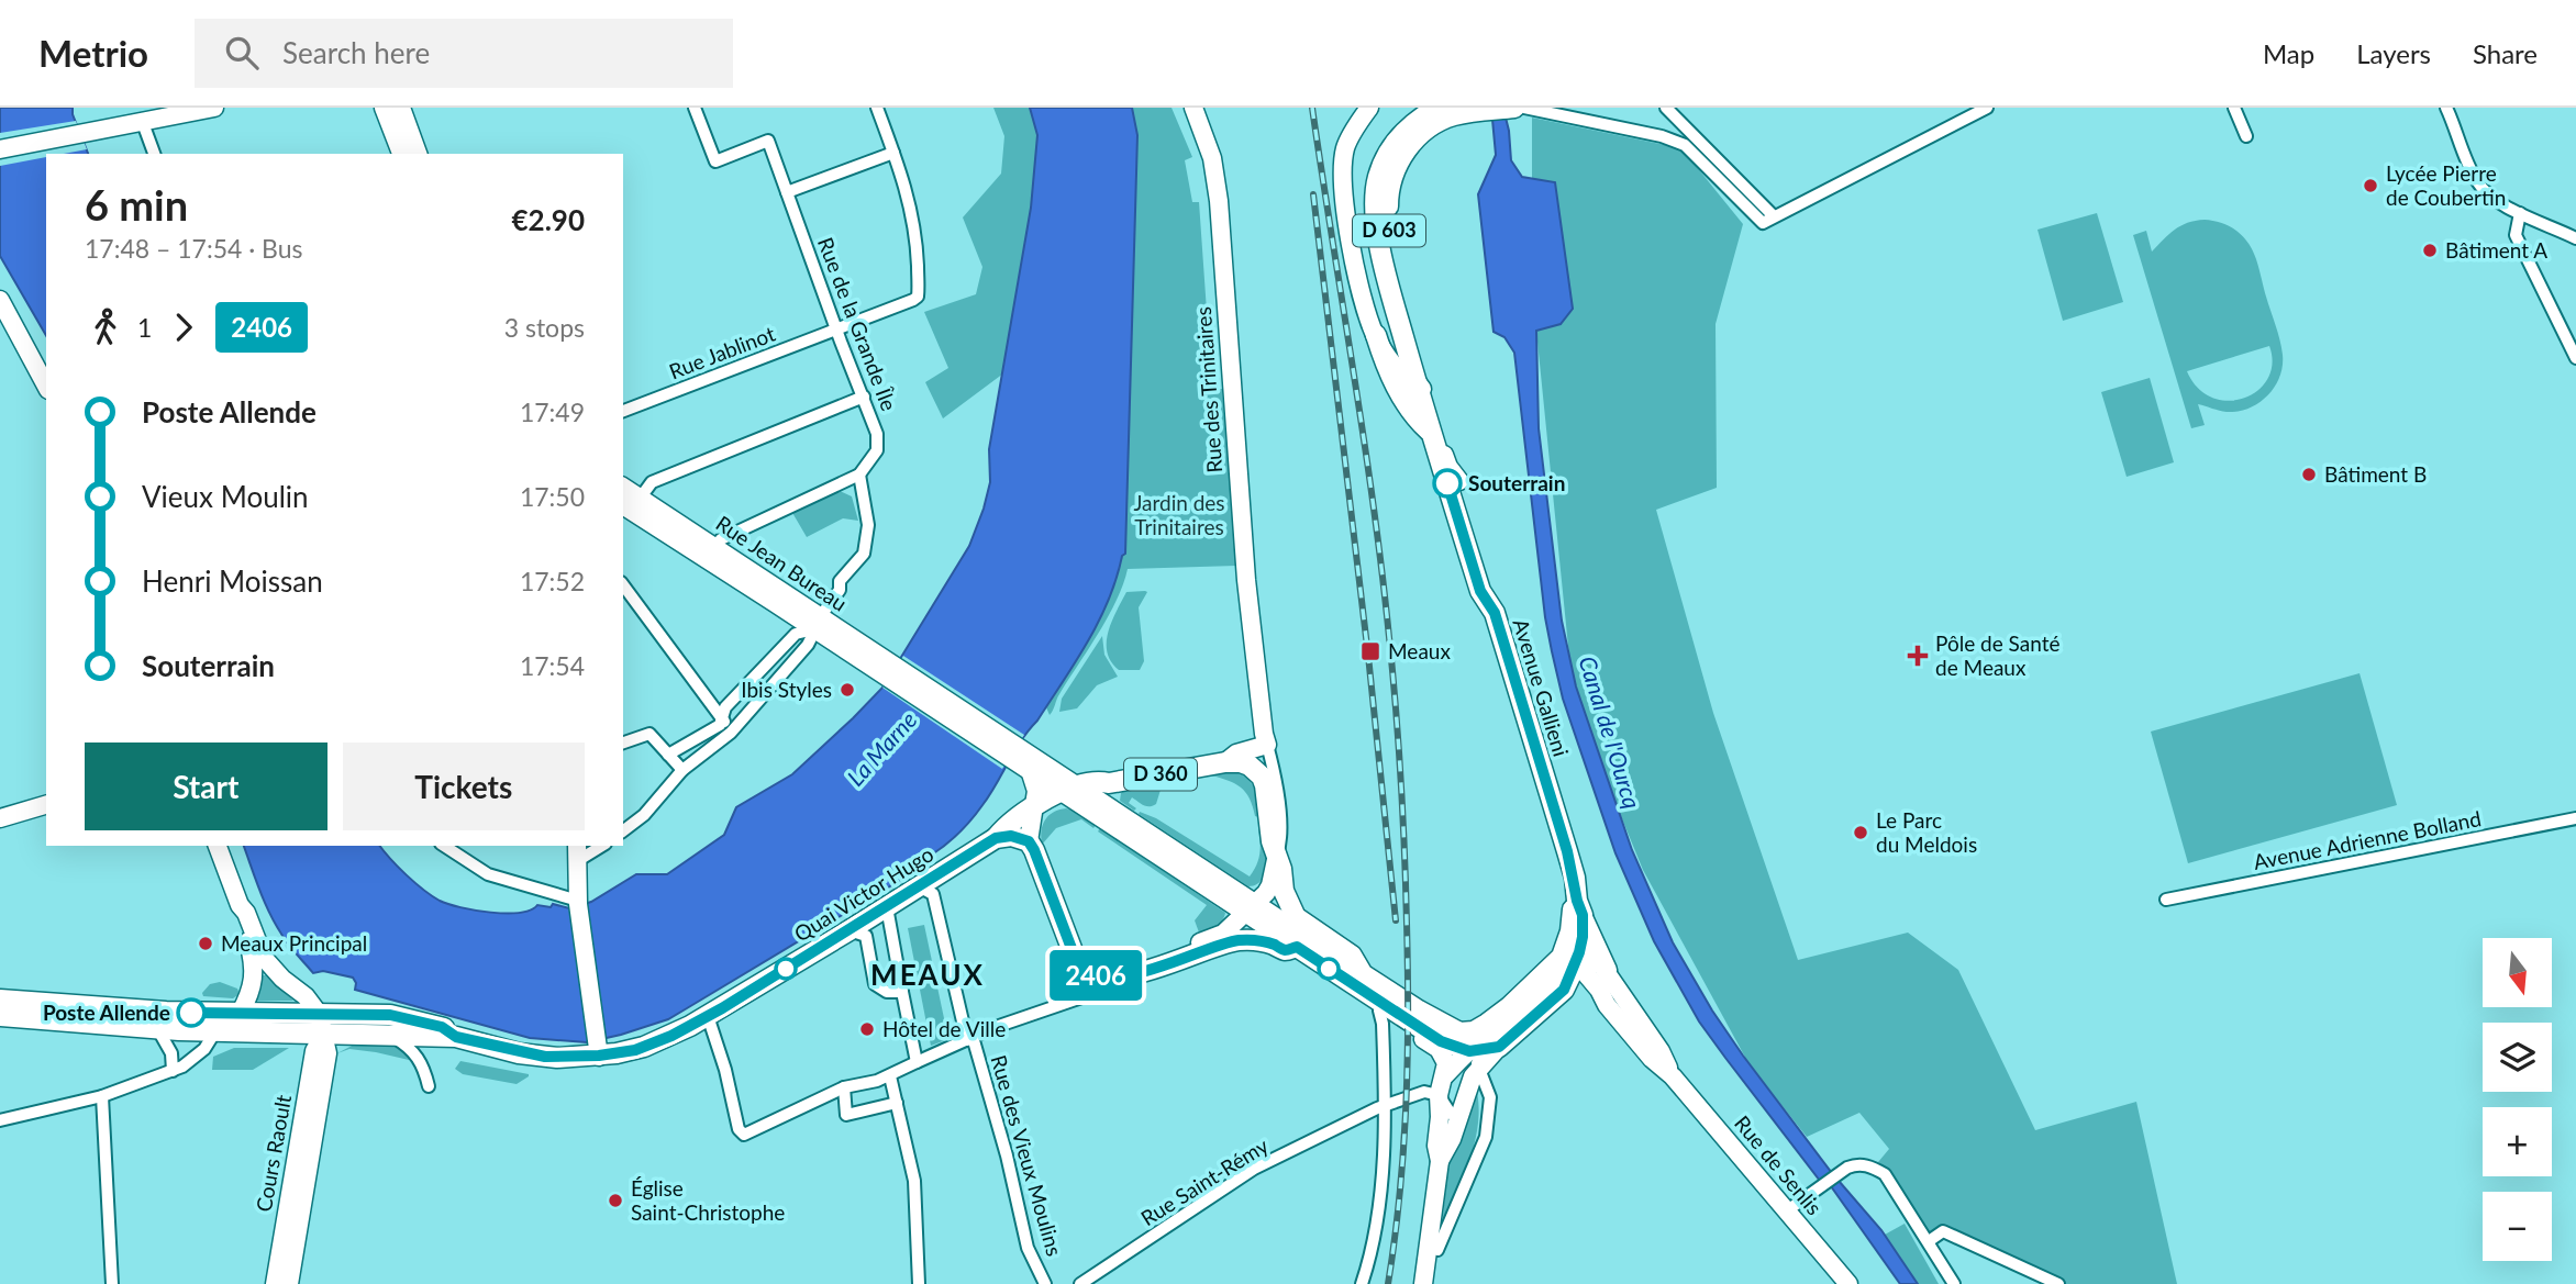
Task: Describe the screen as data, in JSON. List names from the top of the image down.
{
  "streets": {
    "main road": [
      "D 603",
      "Rue des Trinitaires",
      "Rue Jean Bureau",
      "Avenue Gallieni",
      "D 360",
      "Quai Victor Hugo",
      "Cours Raoult",
      "Rue de Senlis"
    ],
    "street": [
      "Rue de la Grande Île",
      "Rue Jablinot",
      "Avenue Adrienne Bolland",
      "Rue des Vieux Moulins",
      "Rue Saint-Rémy"
    ]
  },
  "crossings": [
    ["D 603", "Avenue Gallieni"],
    ["Rue de la Grande Île", "Rue Jablinot"],
    ["Rue des Trinitaires", "Rue Jean Bureau"],
    ["Rue des Trinitaires", "D 360"],
    ["Rue Jean Bureau", "D 360"],
    ["Rue Jean Bureau", "Quai Victor Hugo"],
    ["Avenue Gallieni", "Rue de Senlis"],
    ["D 360", "Quai Victor Hugo"],
    ["Quai Victor Hugo", "Rue des Vieux Moulins"]
  ],
  "districts": ["MEAUX"],
  "water": ["Canal de l'Ourcq", "La Marne"],
  "parks": ["Jardin des Trinitaires"],
  "places": {
    "other": [
      "Lycée Pierre de Coubertin",
      "Bâtiment A",
      "Bâtiment B",
      "Souterrain",
      "Ibis Styles",
      "Le Parc du Meldois",
      "Meaux Principal",
      "Poste Allende",
      "Hôtel de Ville",
      "Église Saint-Christophe"
    ],
    "transit": ["Meaux"],
    "health": ["Pôle de Santé de Meaux"]
  },
  "lines": ["bus line 2406"],
  "north": "bottom",
  "page": {
    "header": "Metrio",
    "search": "Search here",
    "nav": ["Map", "Layers", "Share"],
    "on_map": "2406",
    "heading": ["6 min", "17:48 – 17:54 · Bus", "€2.90"],
    "legs": ["1", "2406", "3 stops"],
    "list": [
      {
        "name": "Poste Allende",
        "value": "17:49"
      },
      {
        "name": "Vieux Moulin",
        "value": "17:50"
      },
      {
        "name": "Henri Moissan",
        "value": "17:52"
      },
      {
        "name": "Souterrain",
        "value": "17:54"
      }
    ],
    "buttons": ["Start", "Tickets"],
    "map_buttons": ["+", "−"]
  }
}
